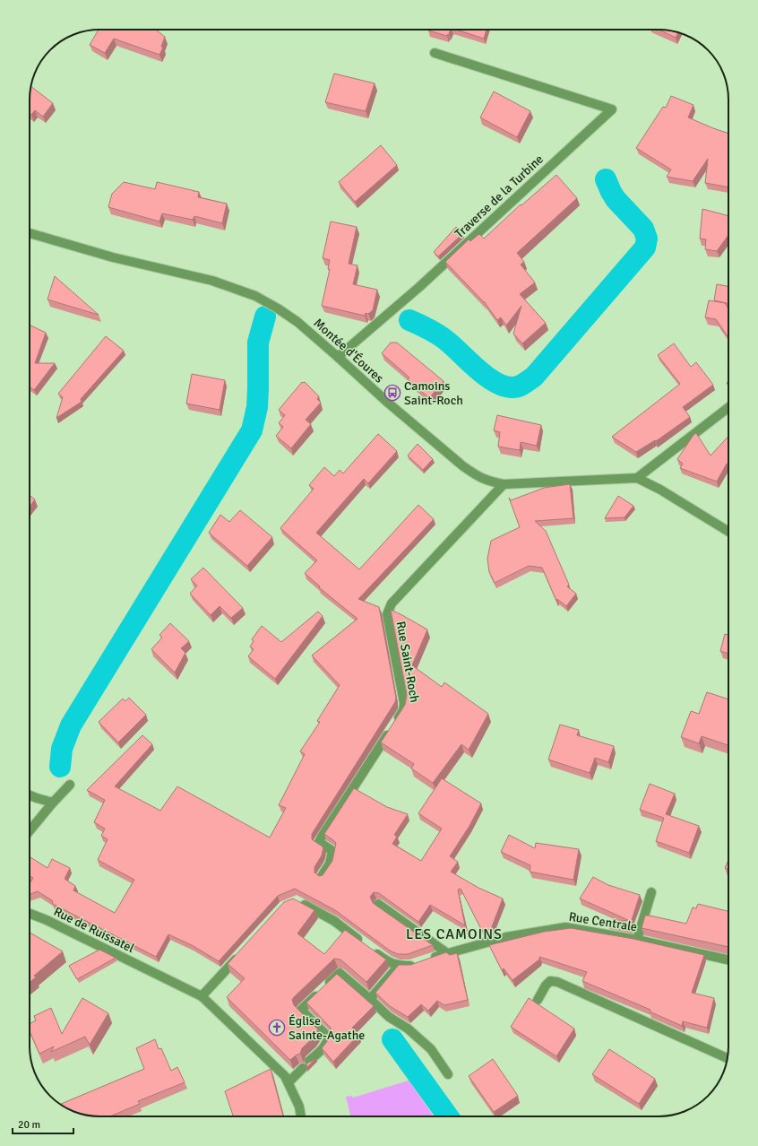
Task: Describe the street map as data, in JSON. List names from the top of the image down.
{
  "streets": {
    "street": [
      "Traverse de la Turbine",
      "Montée d'Éoures",
      "Rue Saint-Roch",
      "Rue Centrale",
      "Rue de Ruissatel"
    ]
  },
  "crossings": [
    ["Traverse de la Turbine", "Montée d'Éoures"],
    ["Montée d'Éoures", "Rue Saint-Roch"]
  ],
  "districts": ["LES CAMOINS"],
  "places": {
    "bus stop": ["Camoins Saint-Roch"],
    "church": ["Église Sainte-Agathe"]
  },
  "scale_bar": "20 m"
}
